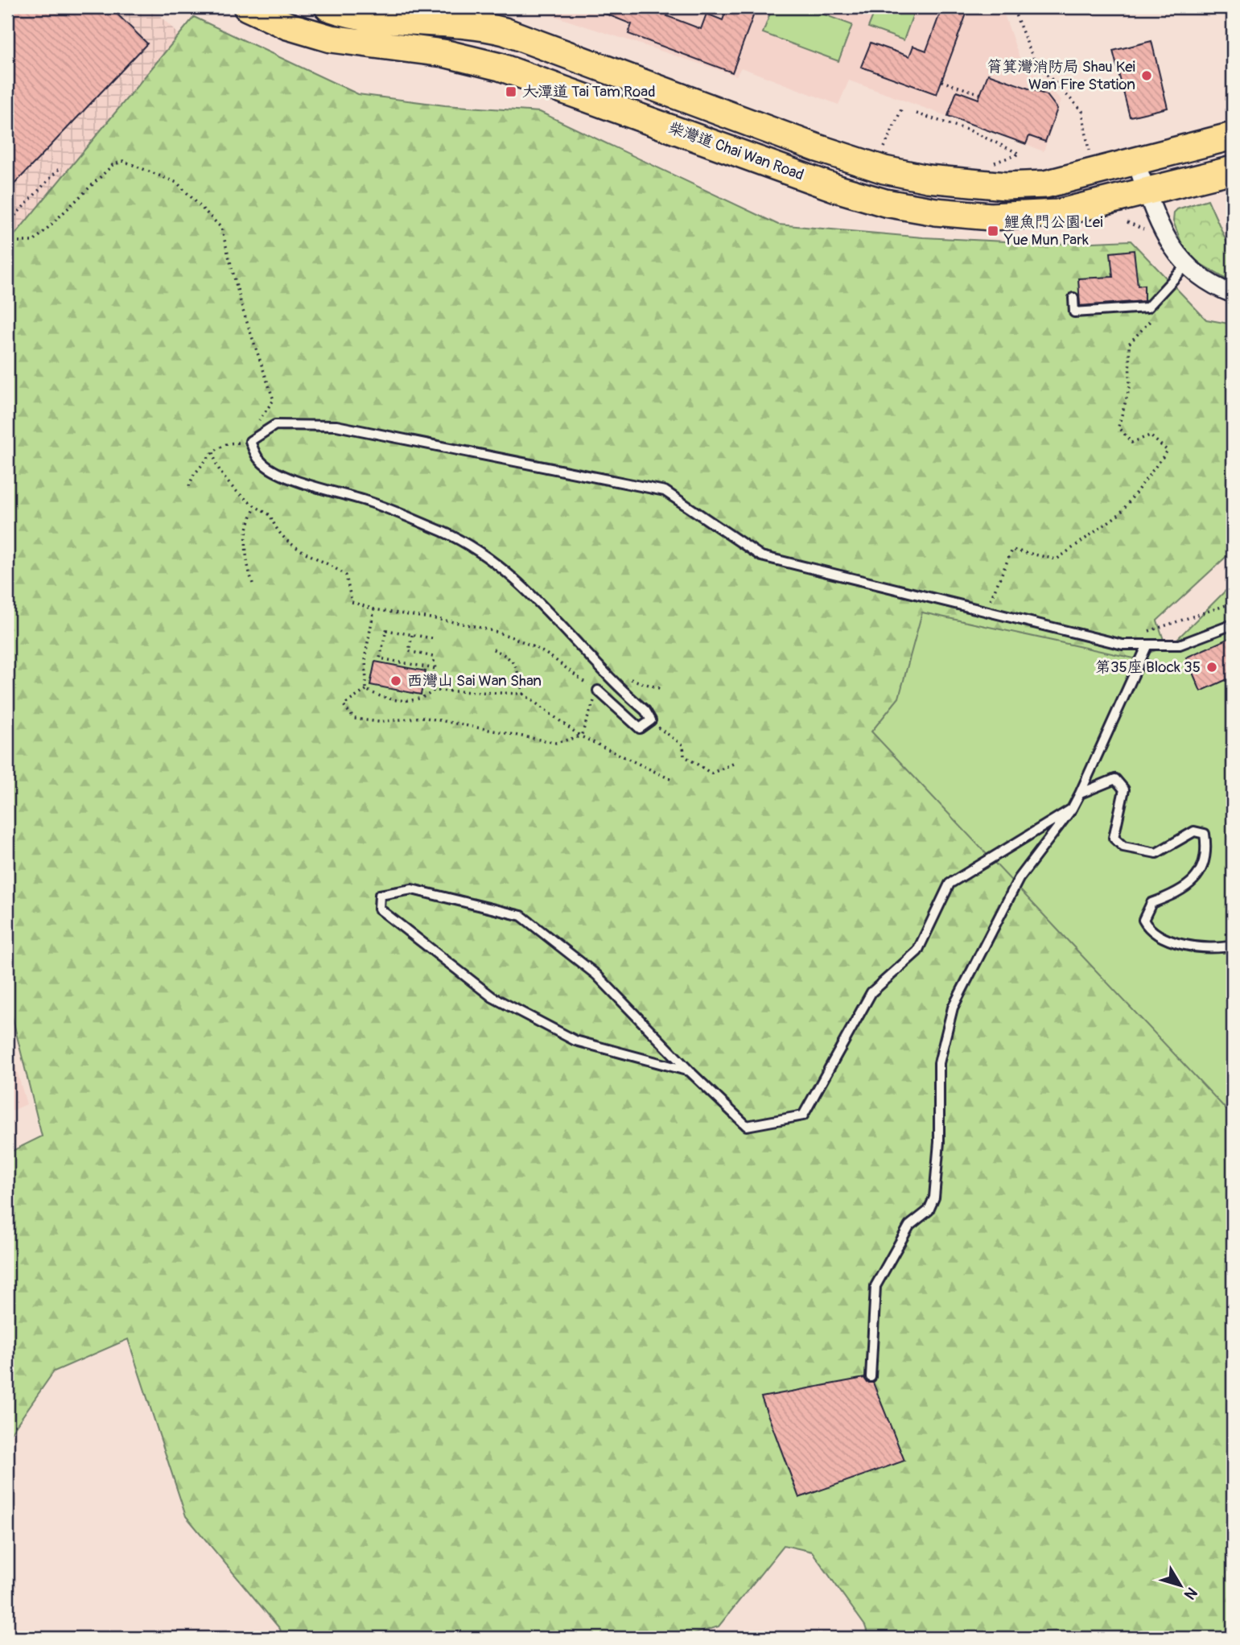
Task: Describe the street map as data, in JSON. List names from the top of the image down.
{
  "streets": {
    "main road": ["柴灣道 Chai Wan Road"]
  },
  "places": {
    "other": ["筲箕灣消防局 Shau Kei Wan Fire Station", "第35座 Block 35", "西灣山 Sai Wan Shan"],
    "transit": ["大潭道 Tai Tam Road", "鯉魚門公園 Lei Yue Mun Park"]
  },
  "north": "bottom right"
}
